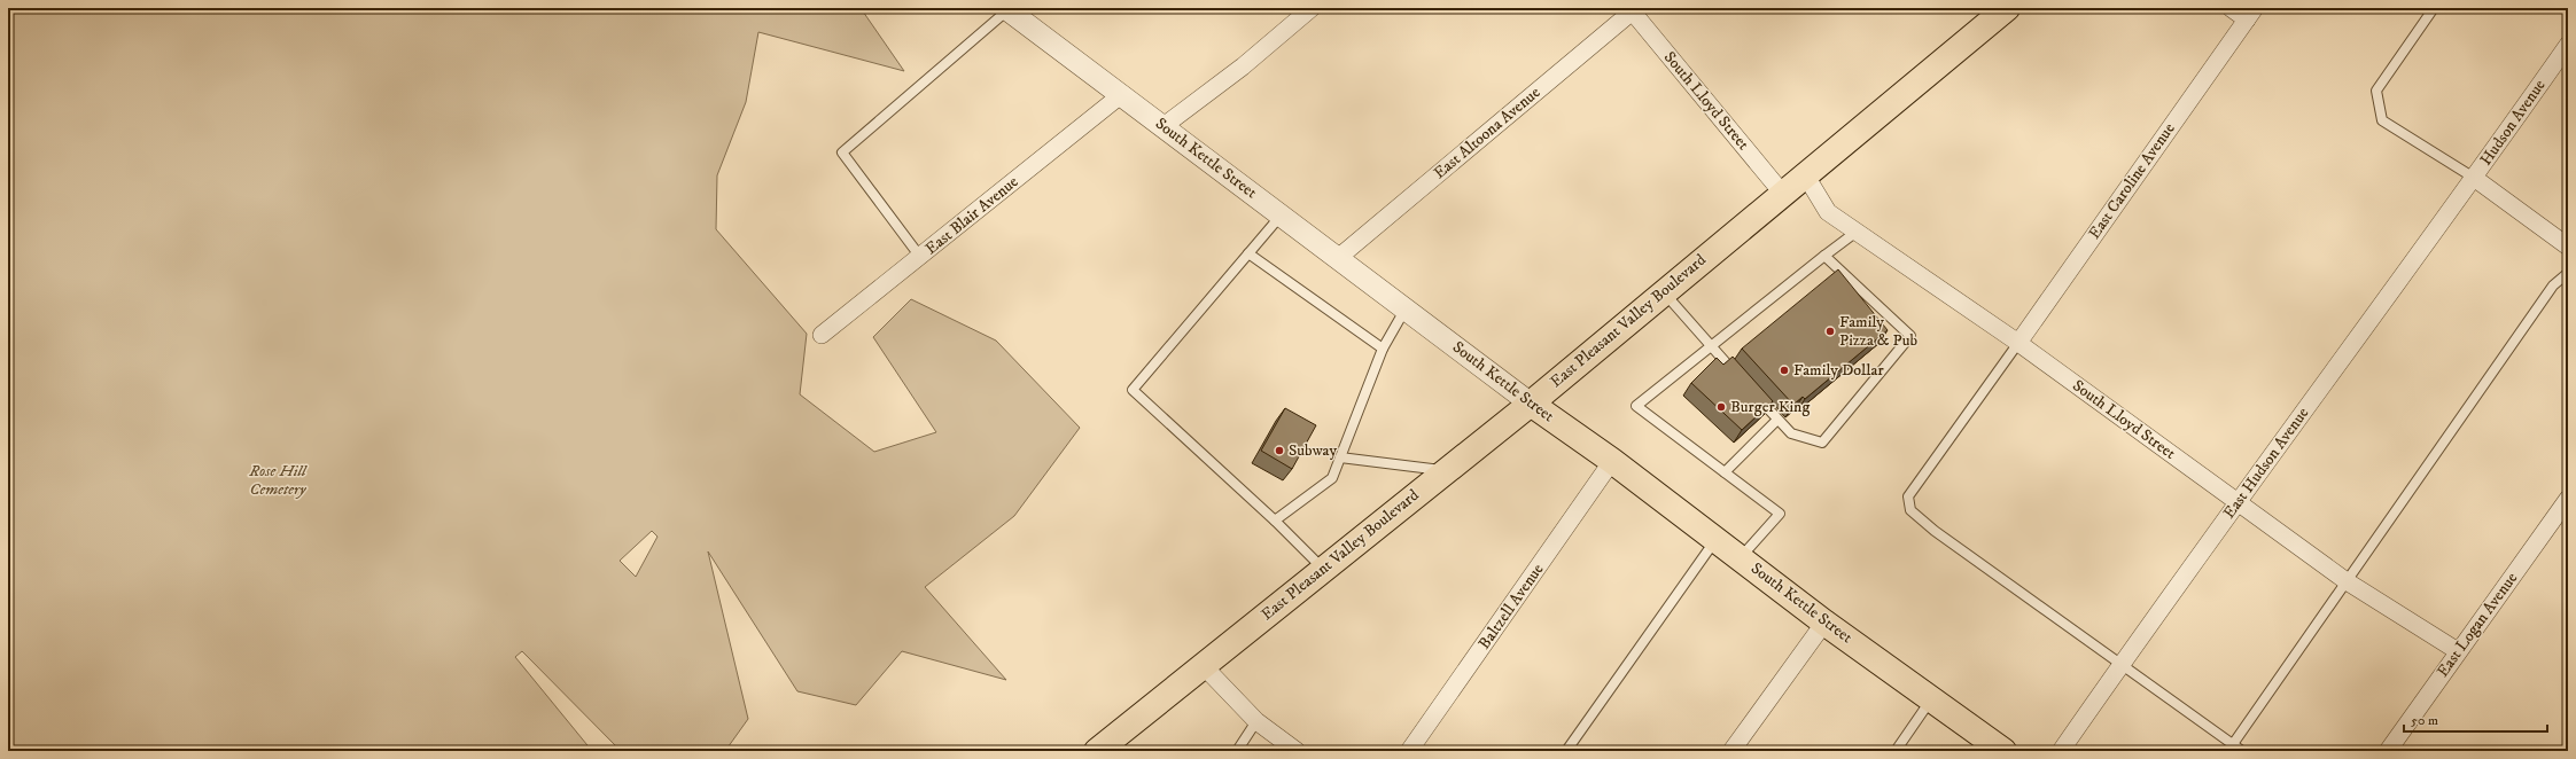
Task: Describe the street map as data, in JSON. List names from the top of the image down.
{
  "streets": {
    "main road": ["South Kettle Street", "East Pleasant Valley Boulevard"],
    "street": [
      "South Lloyd Street",
      "Hudson Avenue",
      "East Altoona Avenue",
      "East Caroline Avenue",
      "East Blair Avenue",
      "East Hudson Avenue",
      "Baltzell Avenue",
      "East Logan Avenue"
    ]
  },
  "crossings": [
    ["South Lloyd Street", "East Altoona Avenue"],
    ["South Lloyd Street", "East Caroline Avenue"],
    ["South Lloyd Street", "East Pleasant Valley Boulevard"],
    ["South Lloyd Street", "East Hudson Avenue"],
    ["South Lloyd Street", "East Logan Avenue"],
    ["Hudson Avenue", "East Hudson Avenue"],
    ["East Altoona Avenue", "South Kettle Street"],
    ["South Kettle Street", "East Blair Avenue"],
    ["South Kettle Street", "East Pleasant Valley Boulevard"],
    ["South Kettle Street", "Baltzell Avenue"]
  ],
  "parks": ["Rose Hill Cemetery"],
  "places": [
    "Family Pizza & Pub",
    "Family Dollar",
    "Burger King",
    "Subway"
  ],
  "scale_bar": "50 m"
}
